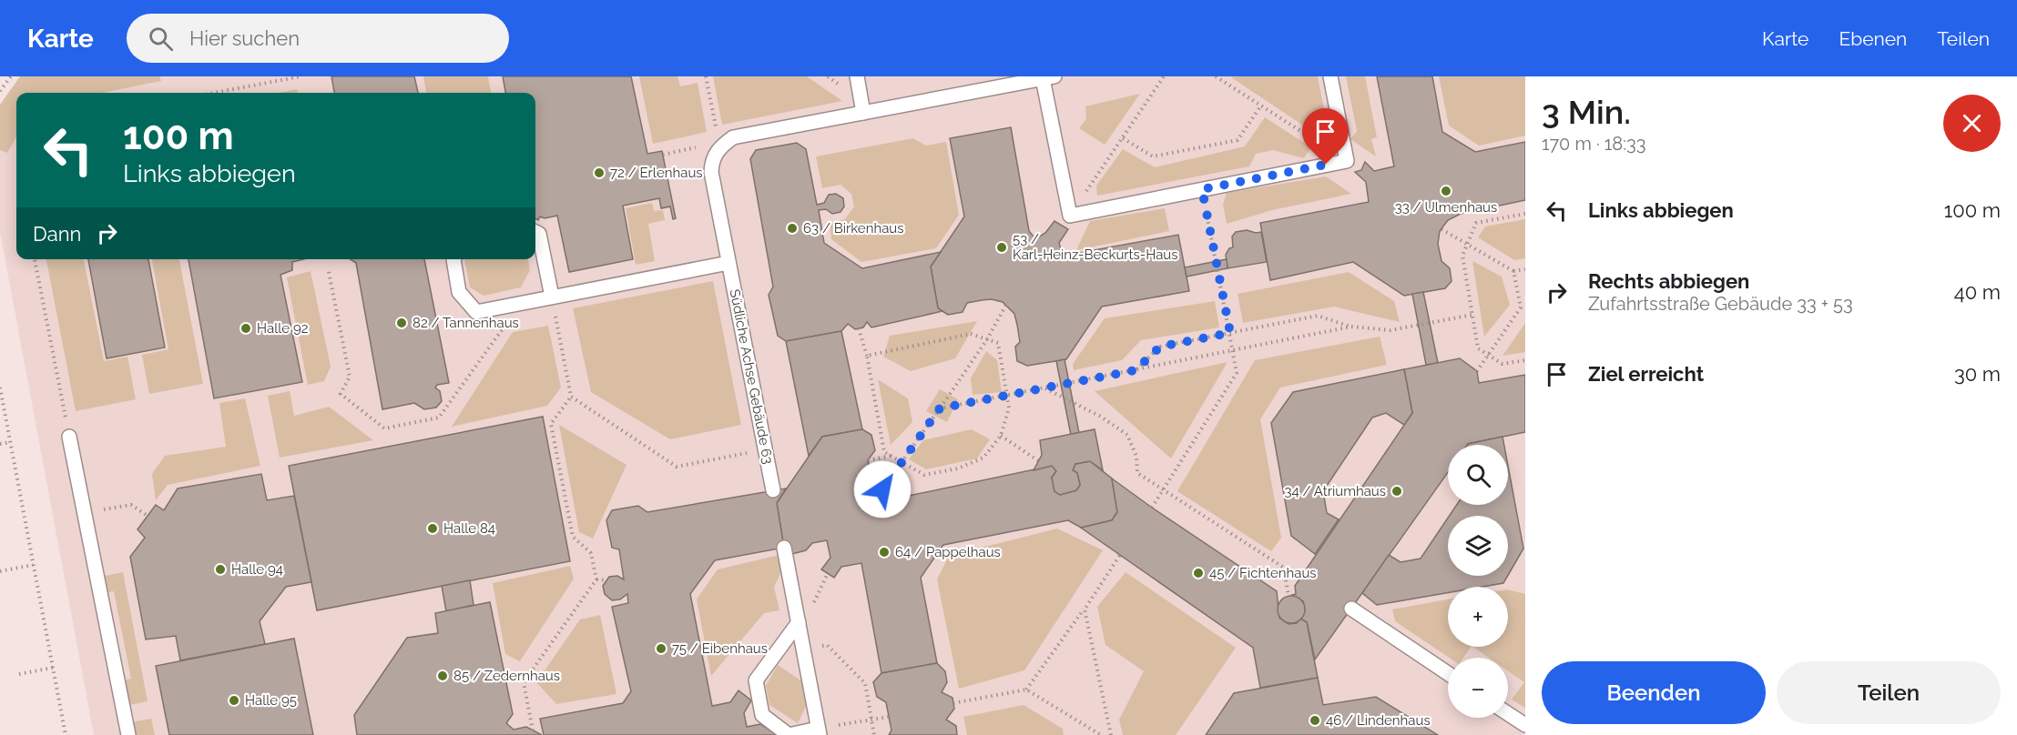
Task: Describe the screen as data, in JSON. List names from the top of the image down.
{
  "streets": {
    "lane": ["Südliche Achse Gebäude 63"]
  },
  "places": [
    "72 / Erlenhaus",
    "33 / Ulmenhaus",
    "63 / Birkenhaus",
    "53 / Karl-Heinz-Beckurts-Haus",
    "82 / Tannenhaus",
    "Halle 92",
    "34 / Atriumhaus",
    "Halle 84",
    "64 / Pappelhaus",
    "Halle 94",
    "45 / Fichtenhaus",
    "75 / Eibenhaus",
    "85 / Zedernhaus",
    "Halle 95",
    "46 / Lindenhaus"
  ],
  "page": {
    "header": "Karte",
    "search": "Hier suchen",
    "nav": ["Karte", "Ebenen", "Teilen"],
    "heading": ["3 Min.", "170 m · 18:33"],
    "turn": ["100 m", "Links abbiegen"],
    "list": [
      {
        "name": "Links abbiegen",
        "value": "100 m"
      },
      {
        "name": "Rechts abbiegen",
        "note": "Zufahrtsstraße Gebäude 33 + 53",
        "value": "40 m"
      },
      {
        "name": "Ziel erreicht",
        "value": "30 m"
      }
    ],
    "then": "Dann",
    "map_buttons": ["+", "−"],
    "buttons": ["Beenden", "Teilen"]
  }
}
